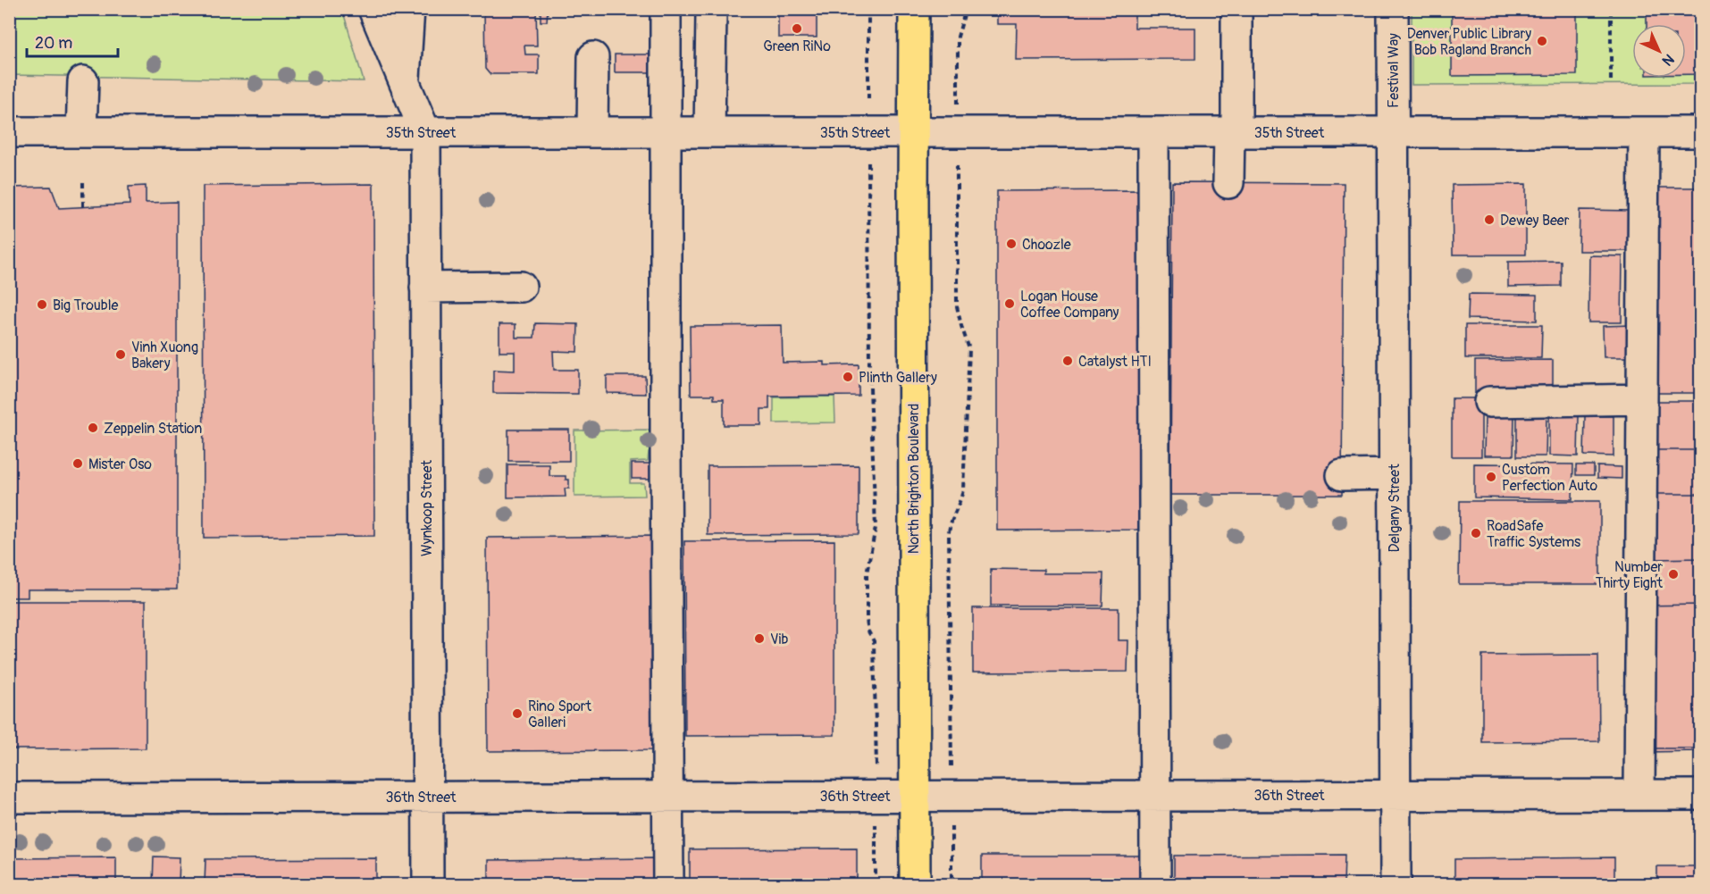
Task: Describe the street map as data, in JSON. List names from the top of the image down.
{
  "streets": {
    "main road": ["North Brighton Boulevard"],
    "street": [
      "Festival Way",
      "35th Street",
      "Wynkoop Street",
      "Delgany Street",
      "36th Street"
    ]
  },
  "crossings": [
    ["Festival Way", "35th Street"],
    ["Festival Way", "Delgany Street"],
    ["35th Street", "North Brighton Boulevard"],
    ["35th Street", "Wynkoop Street"],
    ["35th Street", "Delgany Street"],
    ["North Brighton Boulevard", "36th Street"],
    ["Wynkoop Street", "36th Street"],
    ["Delgany Street", "36th Street"]
  ],
  "places": [
    "Green RiNo",
    "Denver Public Library Bob Ragland Branch",
    "Dewey Beer",
    "Choozle",
    "Logan House Coffee Company",
    "Big Trouble",
    "Vinh Xuong Bakery",
    "Catalyst HTI",
    "Plinth Gallery",
    "Zeppelin Station",
    "Mister Oso",
    "Custom Perfection Auto",
    "RoadSafe Traffic Systems",
    "Number Thirty Eight",
    "Vib",
    "Rino Sport Galleri"
  ],
  "scale_bar": "20 m",
  "north": "bottom right"
}
